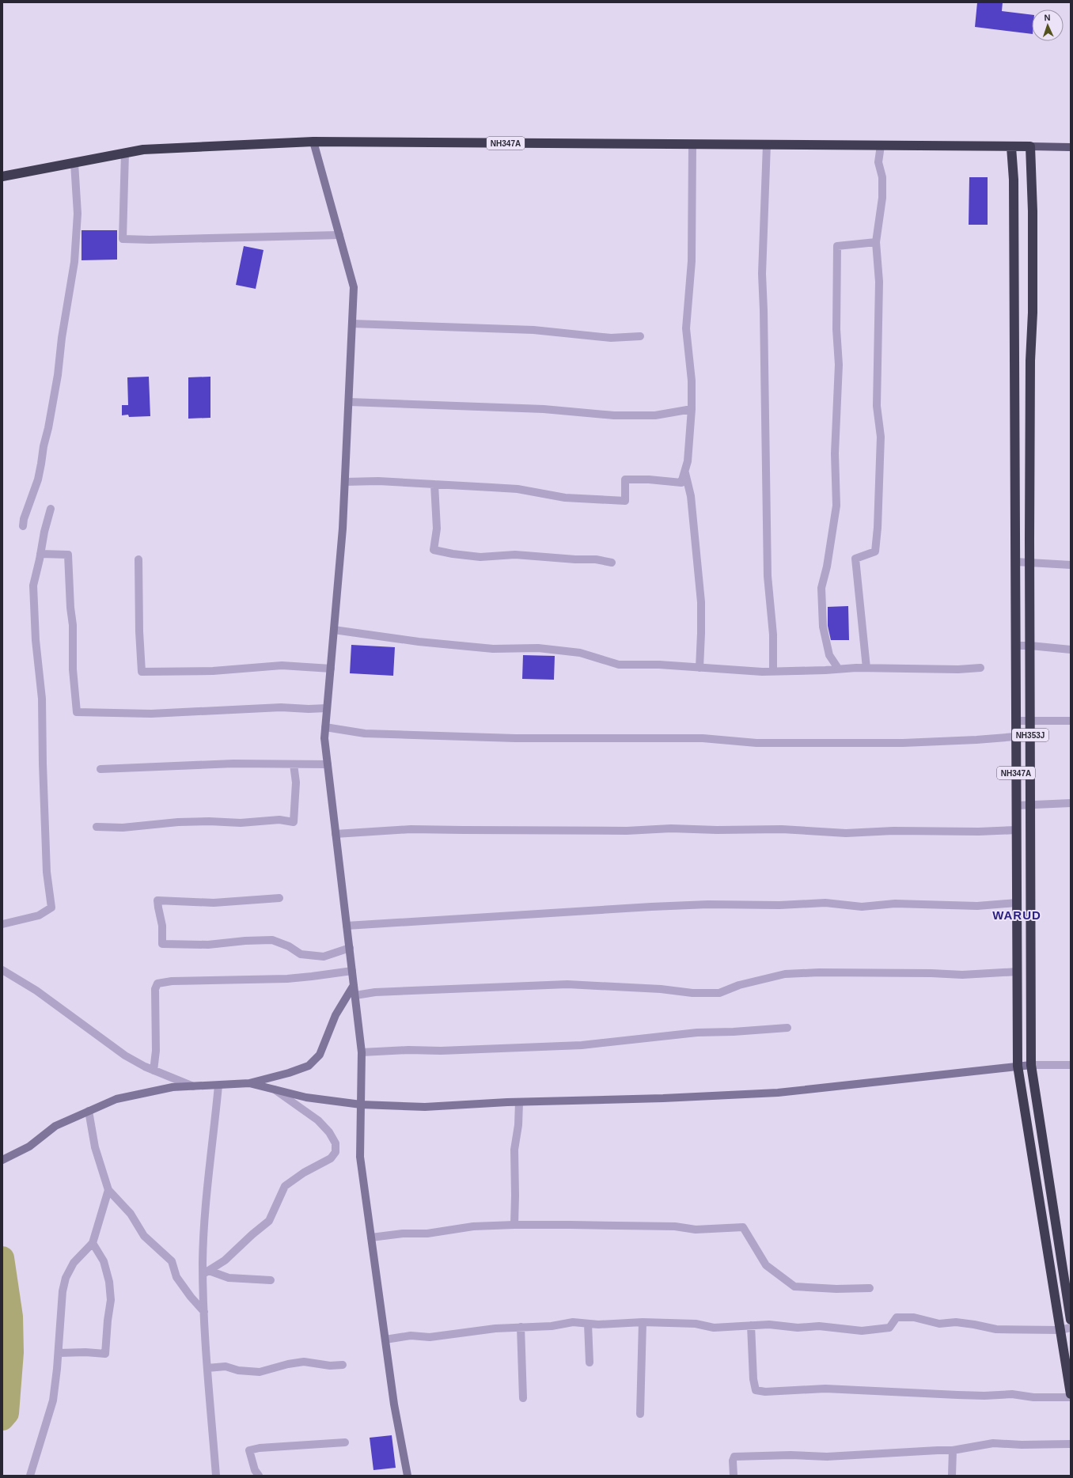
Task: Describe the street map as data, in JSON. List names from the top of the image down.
{
  "streets": {
    "highway": ["NH347A", "NH353J"]
  },
  "districts": ["WARUD"],
  "north": "top"
}
